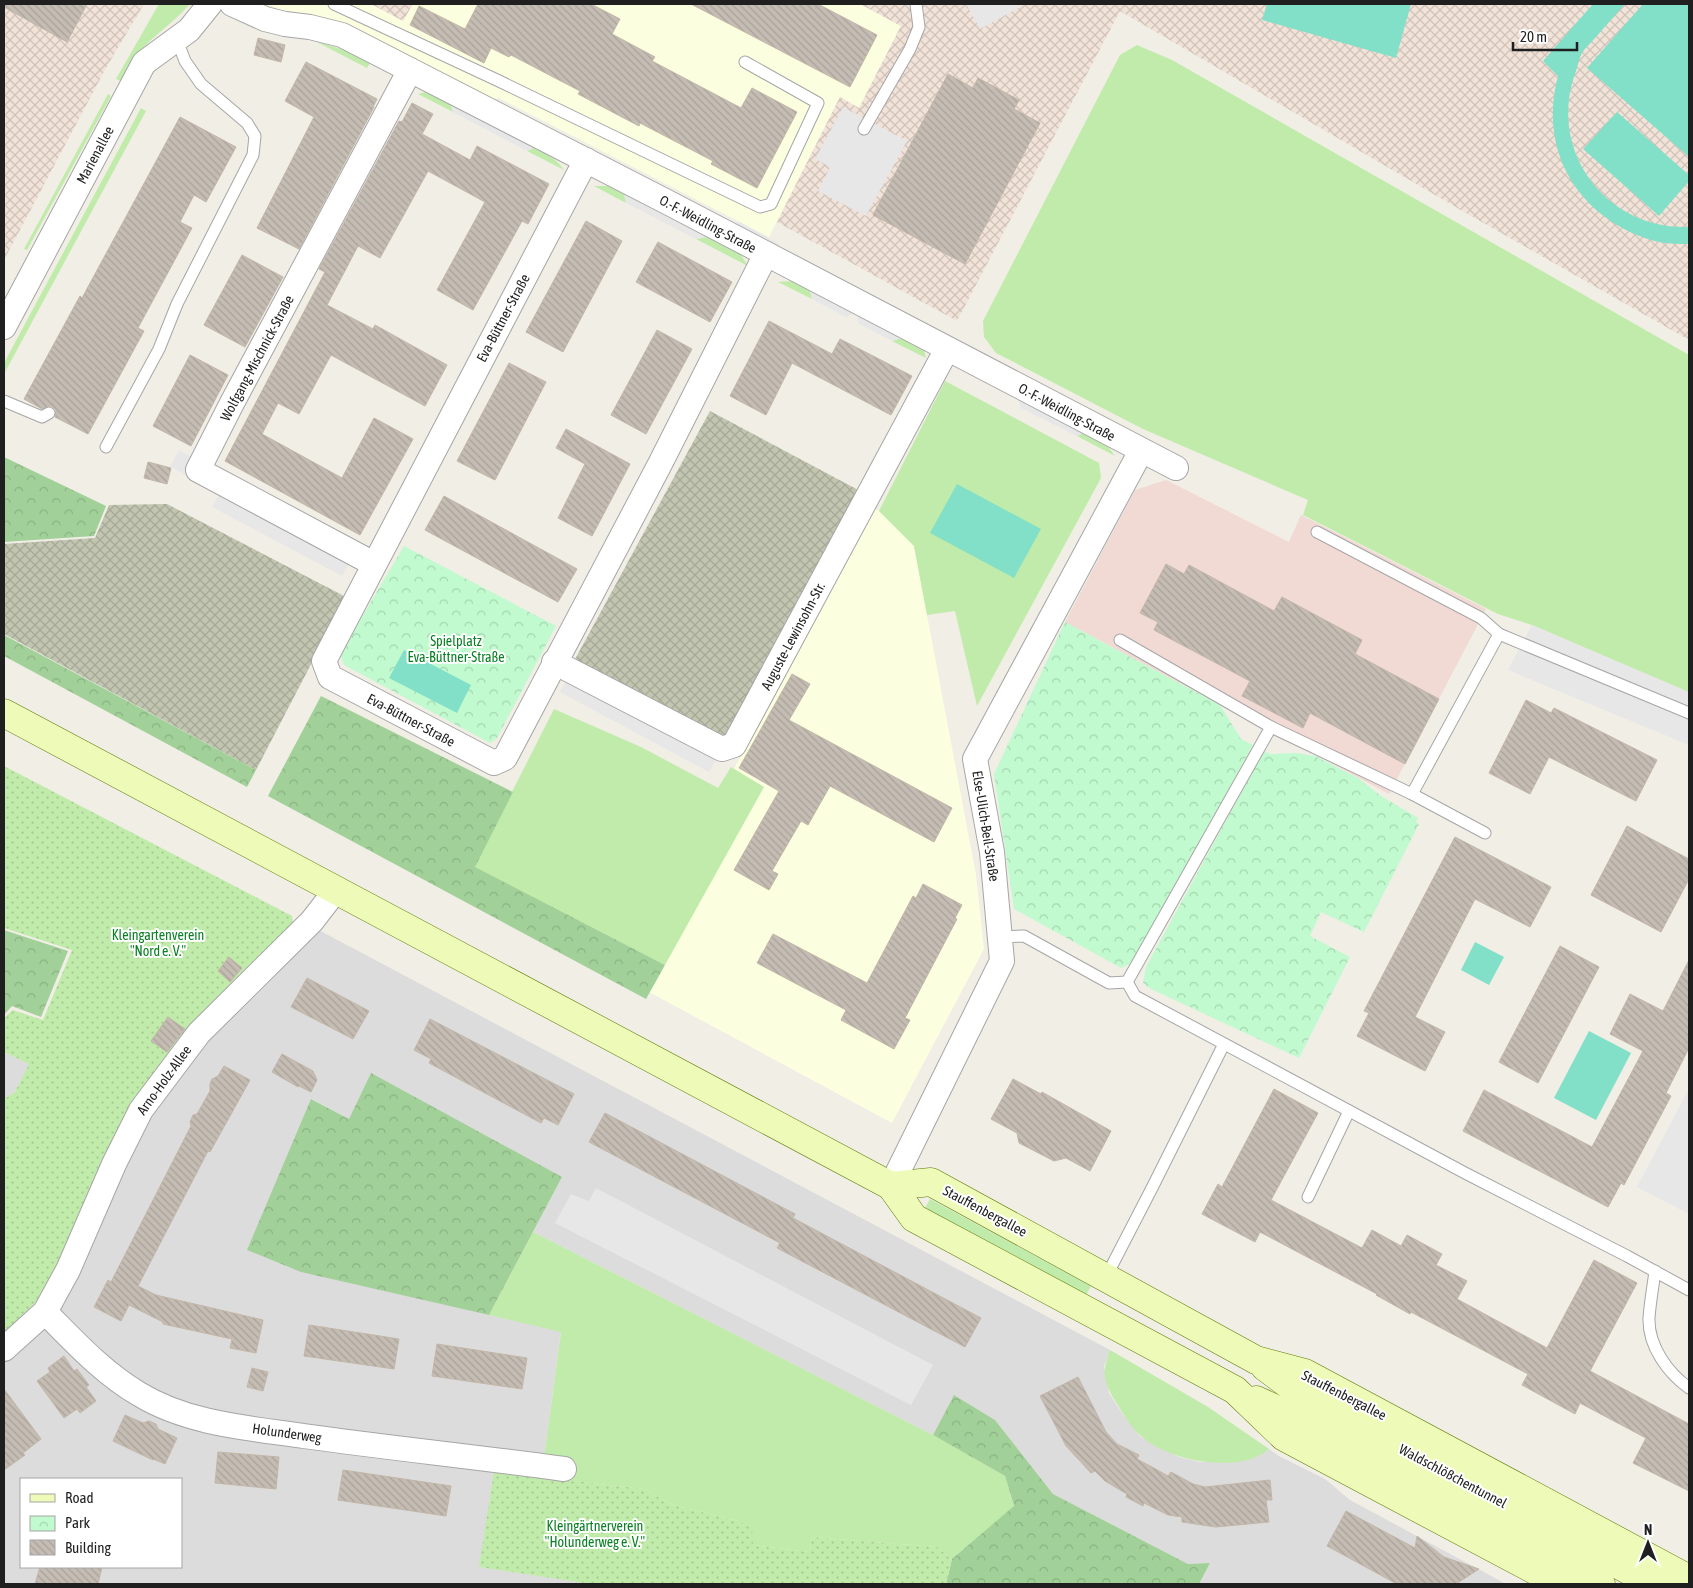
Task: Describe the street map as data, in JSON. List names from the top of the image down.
{
  "streets": {
    "main road": ["Stauffenbergallee", "Waldschlößchentunnel"],
    "street": [
      "Marienallee",
      "O.-F.-Weidling-Straße",
      "Eva-Büttner-Straße",
      "Wolfgang-Mischnick-Straße",
      "Auguste-Lewinsohn-Str.",
      "Else-Ulich-Beil-Straße",
      "Arno-Holz-Allee",
      "Holunderweg"
    ]
  },
  "crossings": [
    ["O.-F.-Weidling-Straße", "Eva-Büttner-Straße"],
    ["O.-F.-Weidling-Straße", "Wolfgang-Mischnick-Straße"],
    ["O.-F.-Weidling-Straße", "Auguste-Lewinsohn-Str."],
    ["O.-F.-Weidling-Straße", "Else-Ulich-Beil-Straße"],
    ["Eva-Büttner-Straße", "Wolfgang-Mischnick-Straße"],
    ["Eva-Büttner-Straße", "Auguste-Lewinsohn-Str."],
    ["Else-Ulich-Beil-Straße", "Stauffenbergallee"],
    ["Arno-Holz-Allee", "Holunderweg"],
    ["Stauffenbergallee", "Waldschlößchentunnel"]
  ],
  "parks": ["Spielplatz Eva-Büttner-Straße", "Kleingartenverein \"Nord e. V.\"", "Kleingärtnerverein \"Holunderweg e. V.\""],
  "legend": ["Road", "Park", "Building"],
  "scale_bar": "20 m",
  "north": "top"
}
